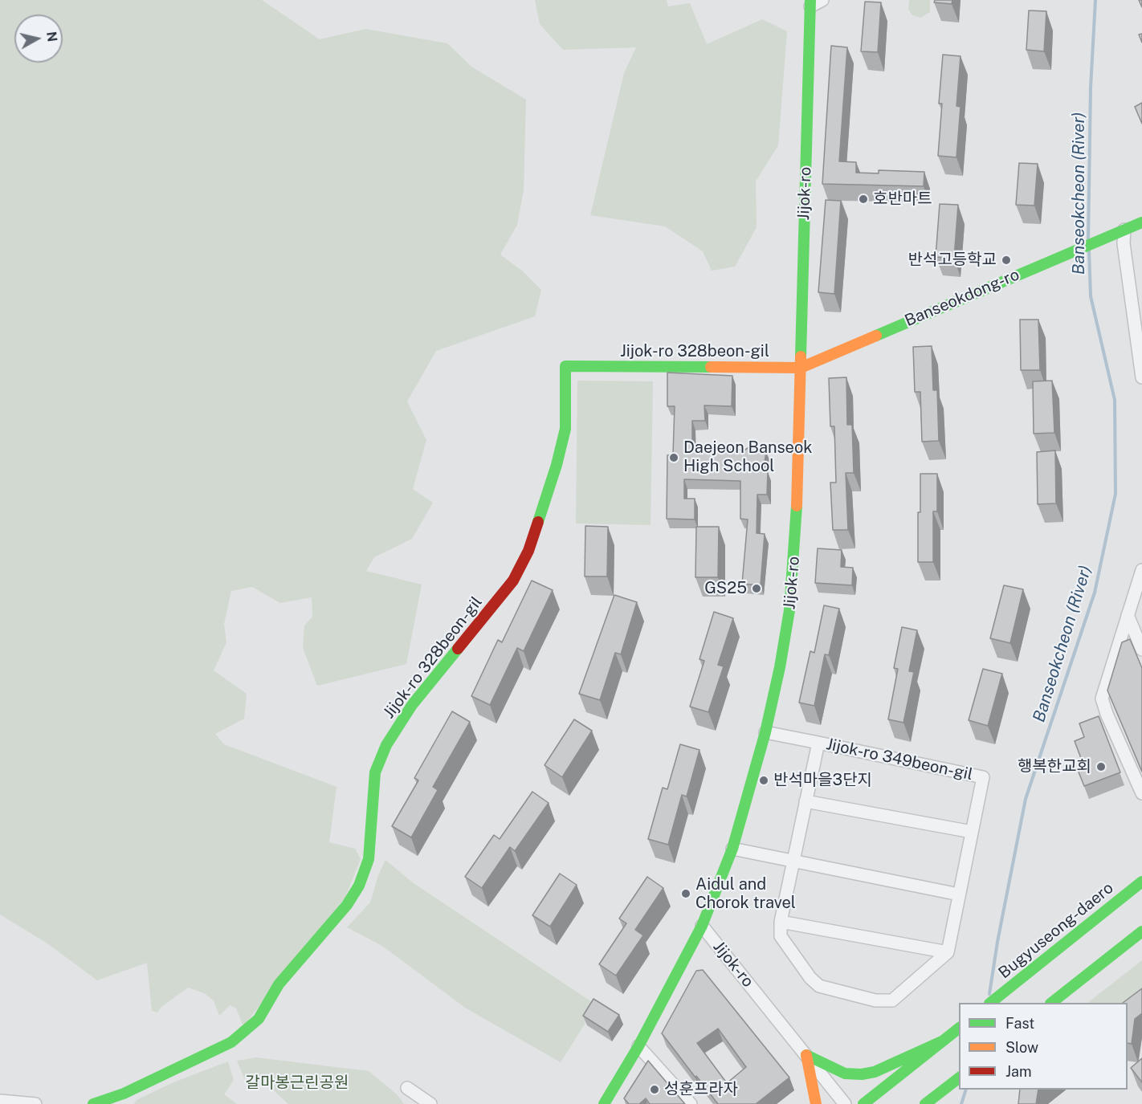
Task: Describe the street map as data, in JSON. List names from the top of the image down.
{
  "streets": {
    "street": [
      "Jijok-ro",
      "Banseokdong-ro",
      "Jijok-ro 328beon-gil",
      "Jijok-ro 349beon-gil",
      "Bugyuseong-daero"
    ]
  },
  "crossings": [
    ["Jijok-ro", "Banseokdong-ro"],
    ["Jijok-ro", "Jijok-ro 328beon-gil"],
    ["Jijok-ro", "Jijok-ro 349beon-gil"],
    ["Banseokdong-ro", "Jijok-ro 328beon-gil"]
  ],
  "water": ["Banseokcheon (River)"],
  "parks": ["갈마봉근린공원"],
  "places": [
    "호반마트",
    "반석고등학교",
    "Daejeon Banseok High School",
    "GS25",
    "행복한교회",
    "반석마을3단지",
    "Aidul and Chorok travel",
    "성훈프라자"
  ],
  "legend": ["Fast", "Slow", "Jam"],
  "north": "right"
}
